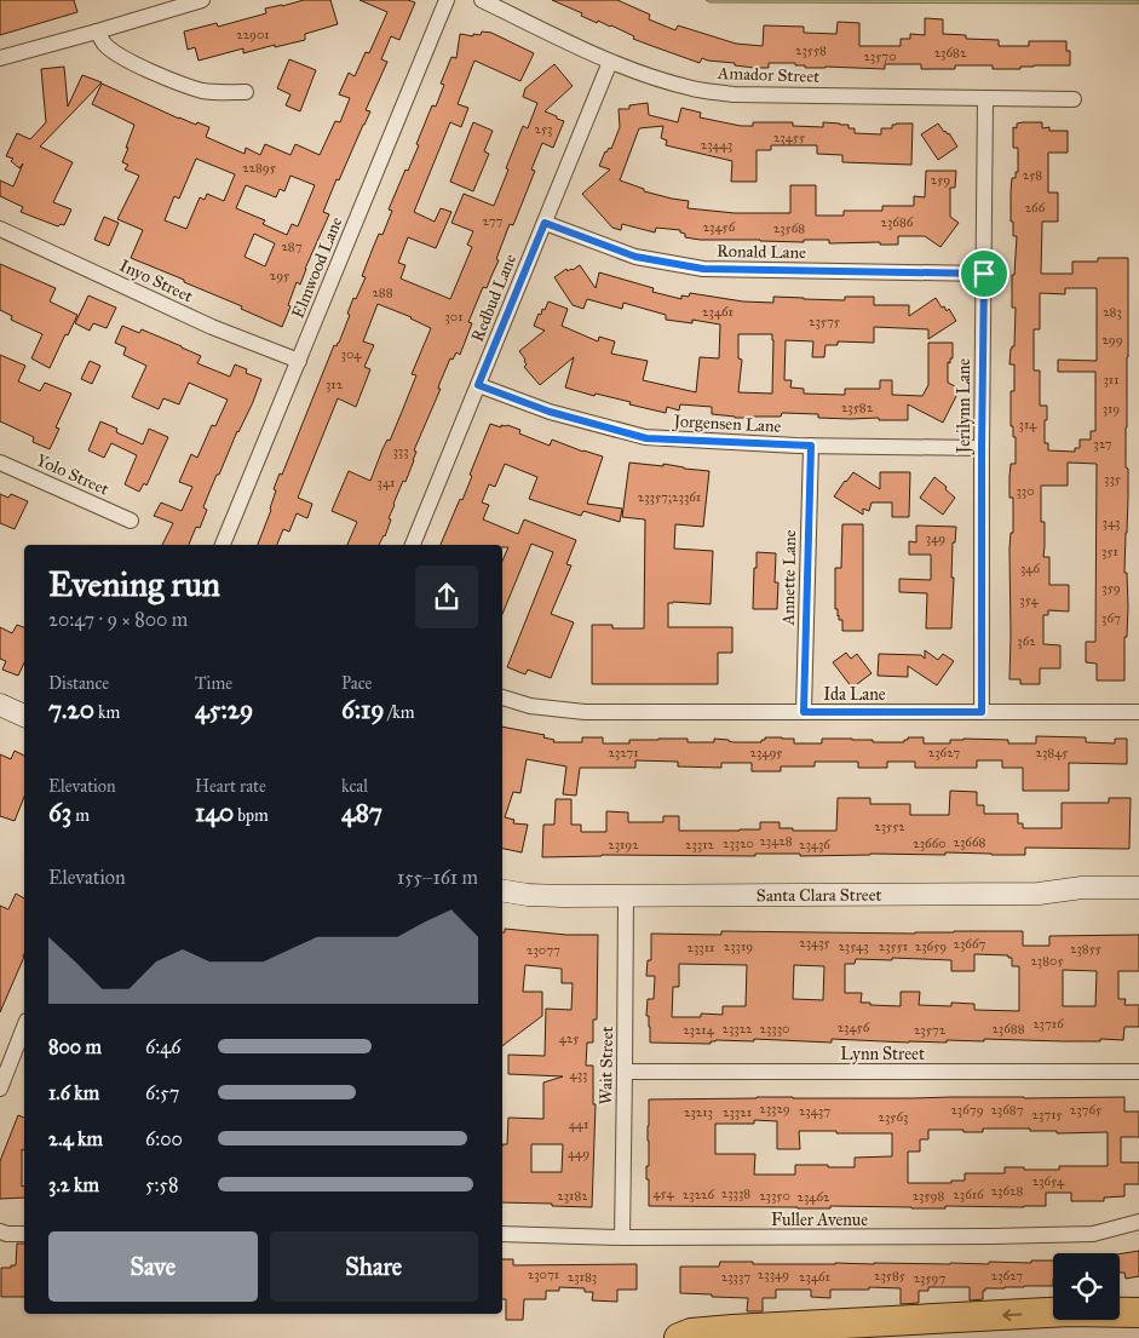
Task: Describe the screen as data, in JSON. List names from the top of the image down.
{
  "streets": {
    "main road": ["Santa Clara Street"],
    "street": [
      "Amador Street",
      "Ronald Lane",
      "Elmwood Lane",
      "Inyo Street",
      "Redbud Lane",
      "Jerilynn Lane",
      "Jorgensen Lane",
      "Yolo Street",
      "Annette Lane",
      "Ida Lane",
      "Lynn Street",
      "Wait Street",
      "Fuller Avenue"
    ]
  },
  "crossings": [
    ["Amador Street", "Redbud Lane"],
    ["Amador Street", "Jerilynn Lane"],
    ["Ronald Lane", "Redbud Lane"],
    ["Ronald Lane", "Jerilynn Lane"],
    ["Elmwood Lane", "Inyo Street"],
    ["Redbud Lane", "Jorgensen Lane"],
    ["Jerilynn Lane", "Jorgensen Lane"],
    ["Jerilynn Lane", "Ida Lane"],
    ["Jorgensen Lane", "Annette Lane"],
    ["Annette Lane", "Ida Lane"],
    ["Santa Clara Street", "Wait Street"],
    ["Lynn Street", "Wait Street"],
    ["Wait Street", "Fuller Avenue"]
  ],
  "house_numbers": [
    "22901",
    "23558",
    "23682",
    "23570",
    "253",
    "23455",
    "23443",
    "22895",
    "258",
    "259",
    "266",
    "277",
    "23686",
    "23456",
    "23568",
    "287",
    "295",
    "288",
    "23461",
    "283",
    "301",
    "23575",
    "299",
    "304",
    "311",
    "312",
    "23582",
    "319",
    "314",
    "327",
    "333",
    "335",
    "341",
    "330",
    "23357;23361",
    "343",
    "349",
    "351",
    "346",
    "359",
    "354",
    "367",
    "362",
    "23271",
    "23495",
    "23627",
    "23845",
    "23552",
    "23428",
    "23668",
    "23320",
    "23660",
    "23192",
    "23312",
    "23436",
    "23435",
    "23667",
    "23319",
    "23543",
    "23551",
    "23659",
    "23311",
    "23855",
    "23077",
    "23805",
    "23716",
    "23456",
    "23322",
    "23330",
    "23688",
    "23214",
    "23572",
    "425",
    "433",
    "23329",
    "23679",
    "23687",
    "23765",
    "23437",
    "23213",
    "23321",
    "23715",
    "23563",
    "441",
    "449",
    "23654",
    "23628",
    "454",
    "23338",
    "23226",
    "23616",
    "23182",
    "23350",
    "23598",
    "23462",
    "23071",
    "23349",
    "23585",
    "23627",
    "23183",
    "23337",
    "23461",
    "23597"
  ],
  "page": {
    "heading": ["Evening run", "20:47 · 9 × 800 m"],
    "stats": [
      ["Distance", "7.20 km"],
      ["Time", "45:29"],
      ["Pace", "6:19 /km"],
      ["Elevation", "63 m"],
      ["Heart rate", "140 bpm"],
      ["kcal", "487"]
    ],
    "chart": ["Elevation", "155–161 m"],
    "list": [
      {
        "name": "800 m",
        "note": "6:46"
      },
      {
        "name": "1.6 km",
        "note": "6:57"
      },
      {
        "name": "2.4 km",
        "note": "6:00"
      },
      {
        "name": "3.2 km",
        "note": "5:58"
      }
    ],
    "buttons": ["Save", "Share"]
  }
}
